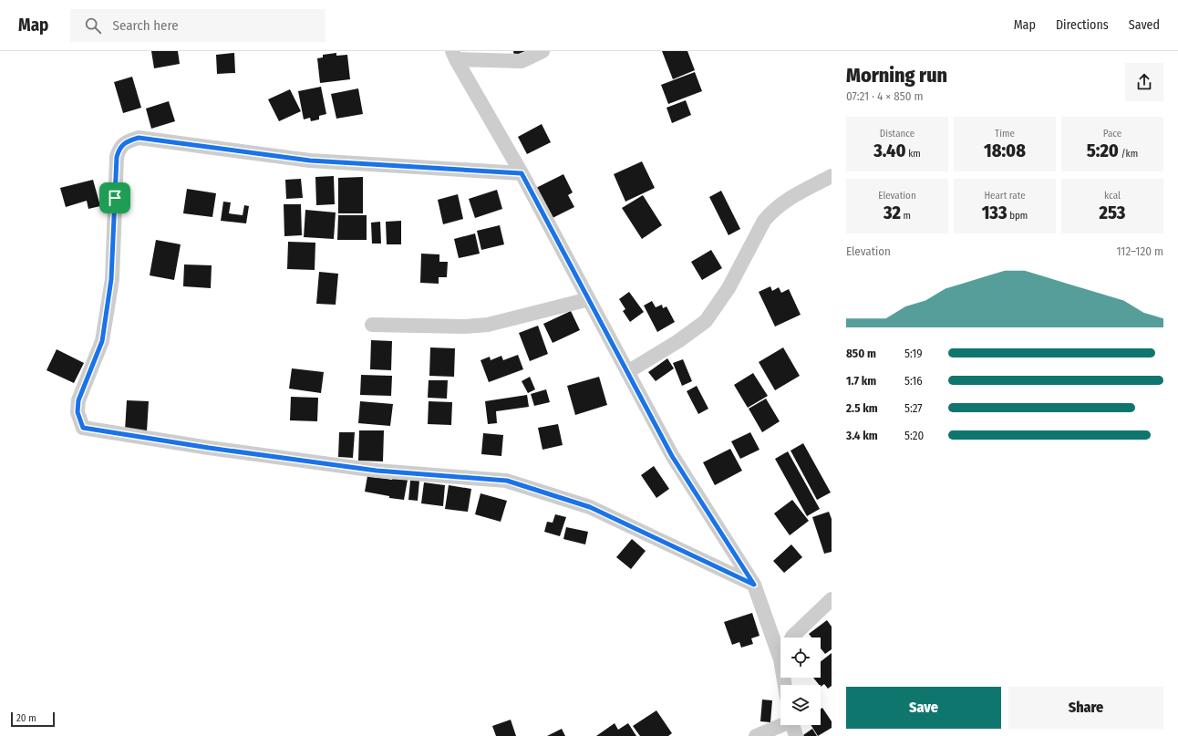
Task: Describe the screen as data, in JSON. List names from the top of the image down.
{
  "scale_bar": "20 m",
  "page": {
    "header": "Map",
    "search": "Search here",
    "nav": ["Map", "Directions", "Saved"],
    "heading": ["Morning run", "07:21 · 4 × 850 m"],
    "stats": [
      ["Distance", "3.40 km"],
      ["Time", "18:08"],
      ["Pace", "5:20 /km"],
      ["Elevation", "32 m"],
      ["Heart rate", "133 bpm"],
      ["kcal", "253"]
    ],
    "chart": ["Elevation", "112–120 m"],
    "list": [
      {
        "name": "850 m",
        "note": "5:19"
      },
      {
        "name": "1.7 km",
        "note": "5:16"
      },
      {
        "name": "2.5 km",
        "note": "5:27"
      },
      {
        "name": "3.4 km",
        "note": "5:20"
      }
    ],
    "buttons": ["Save", "Share"],
    "scale": "20 m"
  }
}
